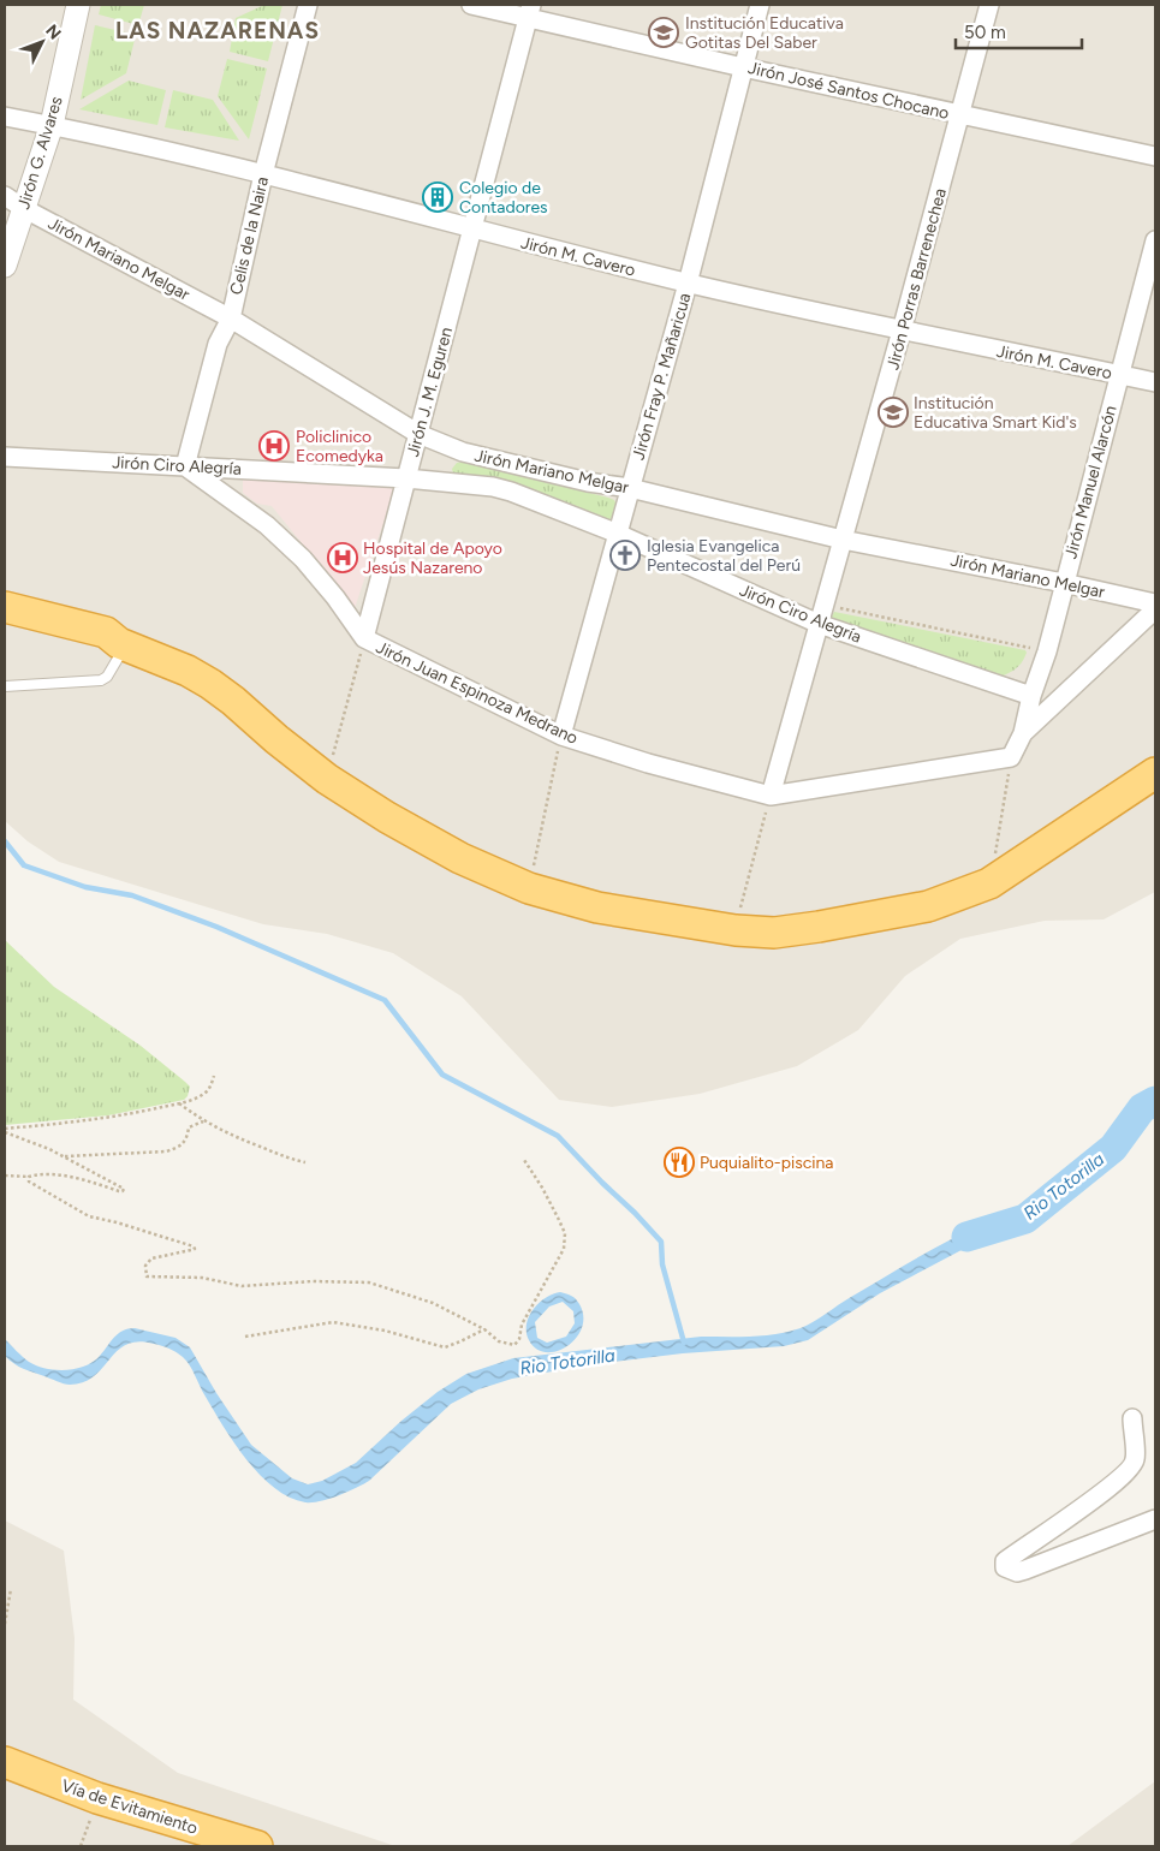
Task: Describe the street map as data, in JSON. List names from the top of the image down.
{
  "streets": {
    "highway": ["Vía de Evitamiento"],
    "street": [
      "Jirón José Santos Chocano",
      "Jirón G. Alvares",
      "Celis de la Naira",
      "Jirón M. Cavero",
      "Jirón Mariano Melgar",
      "Jirón Porras Barrenechea",
      "Jirón Fray P. Mañaricua",
      "Jirón J. M. Eguren",
      "Jirón Ciro Alegría",
      "Jirón Manuel Alarcón",
      "Jirón Juan Espinoza Medrano"
    ]
  },
  "crossings": [
    ["Jirón José Santos Chocano", "Jirón Porras Barrenechea"],
    ["Jirón José Santos Chocano", "Jirón Fray P. Mañaricua"],
    ["Jirón José Santos Chocano", "Jirón J. M. Eguren"],
    ["Jirón G. Alvares", "Jirón M. Cavero"],
    ["Jirón G. Alvares", "Jirón Mariano Melgar"],
    ["Celis de la Naira", "Jirón M. Cavero"],
    ["Celis de la Naira", "Jirón Mariano Melgar"],
    ["Celis de la Naira", "Jirón Ciro Alegría"],
    ["Celis de la Naira", "Jirón Juan Espinoza Medrano"],
    ["Jirón M. Cavero", "Jirón Porras Barrenechea"],
    ["Jirón M. Cavero", "Jirón Fray P. Mañaricua"],
    ["Jirón M. Cavero", "Jirón J. M. Eguren"],
    ["Jirón M. Cavero", "Jirón Manuel Alarcón"],
    ["Jirón Mariano Melgar", "Jirón Porras Barrenechea"],
    ["Jirón Mariano Melgar", "Jirón Fray P. Mañaricua"],
    ["Jirón Mariano Melgar", "Jirón J. M. Eguren"],
    ["Jirón Mariano Melgar", "Jirón Manuel Alarcón"],
    ["Jirón Porras Barrenechea", "Jirón Ciro Alegría"],
    ["Jirón Porras Barrenechea", "Jirón Juan Espinoza Medrano"],
    ["Jirón Fray P. Mañaricua", "Jirón Ciro Alegría"],
    ["Jirón Fray P. Mañaricua", "Jirón Juan Espinoza Medrano"],
    ["Jirón J. M. Eguren", "Jirón Ciro Alegría"],
    ["Jirón J. M. Eguren", "Jirón Juan Espinoza Medrano"],
    ["Jirón Ciro Alegría", "Jirón Manuel Alarcón"],
    ["Jirón Ciro Alegría", "Jirón Juan Espinoza Medrano"],
    ["Jirón Manuel Alarcón", "Jirón Juan Espinoza Medrano"]
  ],
  "districts": ["LAS NAZARENAS"],
  "water": ["Rio Totorilla"],
  "places": {
    "school or university": ["Institución Educativa Gotitas Del Saber", "Institución Educativa Smart Kid's"],
    "building": ["Colegio de Contadores"],
    "hospital": ["Policlinico Ecomedyka", "Hospital de Apoyo Jesús Nazareno"],
    "church": ["Iglesia Evangelica Pentecostal del Perú"],
    "restaurant": ["Puquialito-piscina"]
  },
  "scale_bar": "50 m",
  "north": "top right"
}
